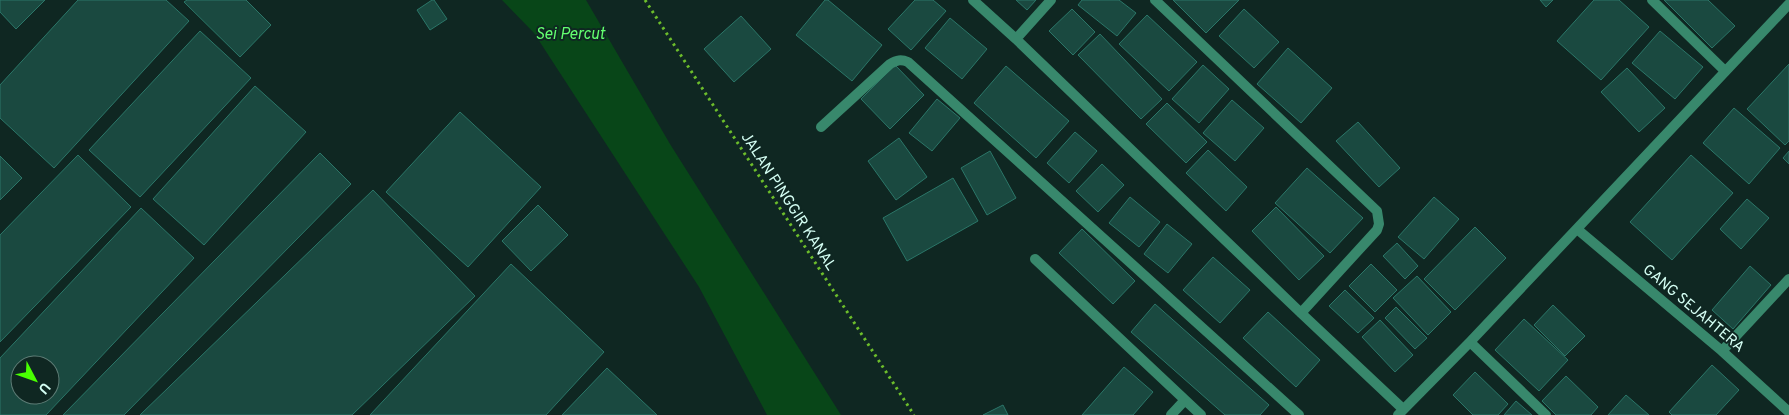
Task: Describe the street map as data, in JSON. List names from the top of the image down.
{
  "streets": {
    "street": ["GANG SEJAHTERA"],
    "path": ["JALAN PINGGIR KANAL"]
  },
  "water": ["Sei Percut"],
  "north": "bottom right"
}
